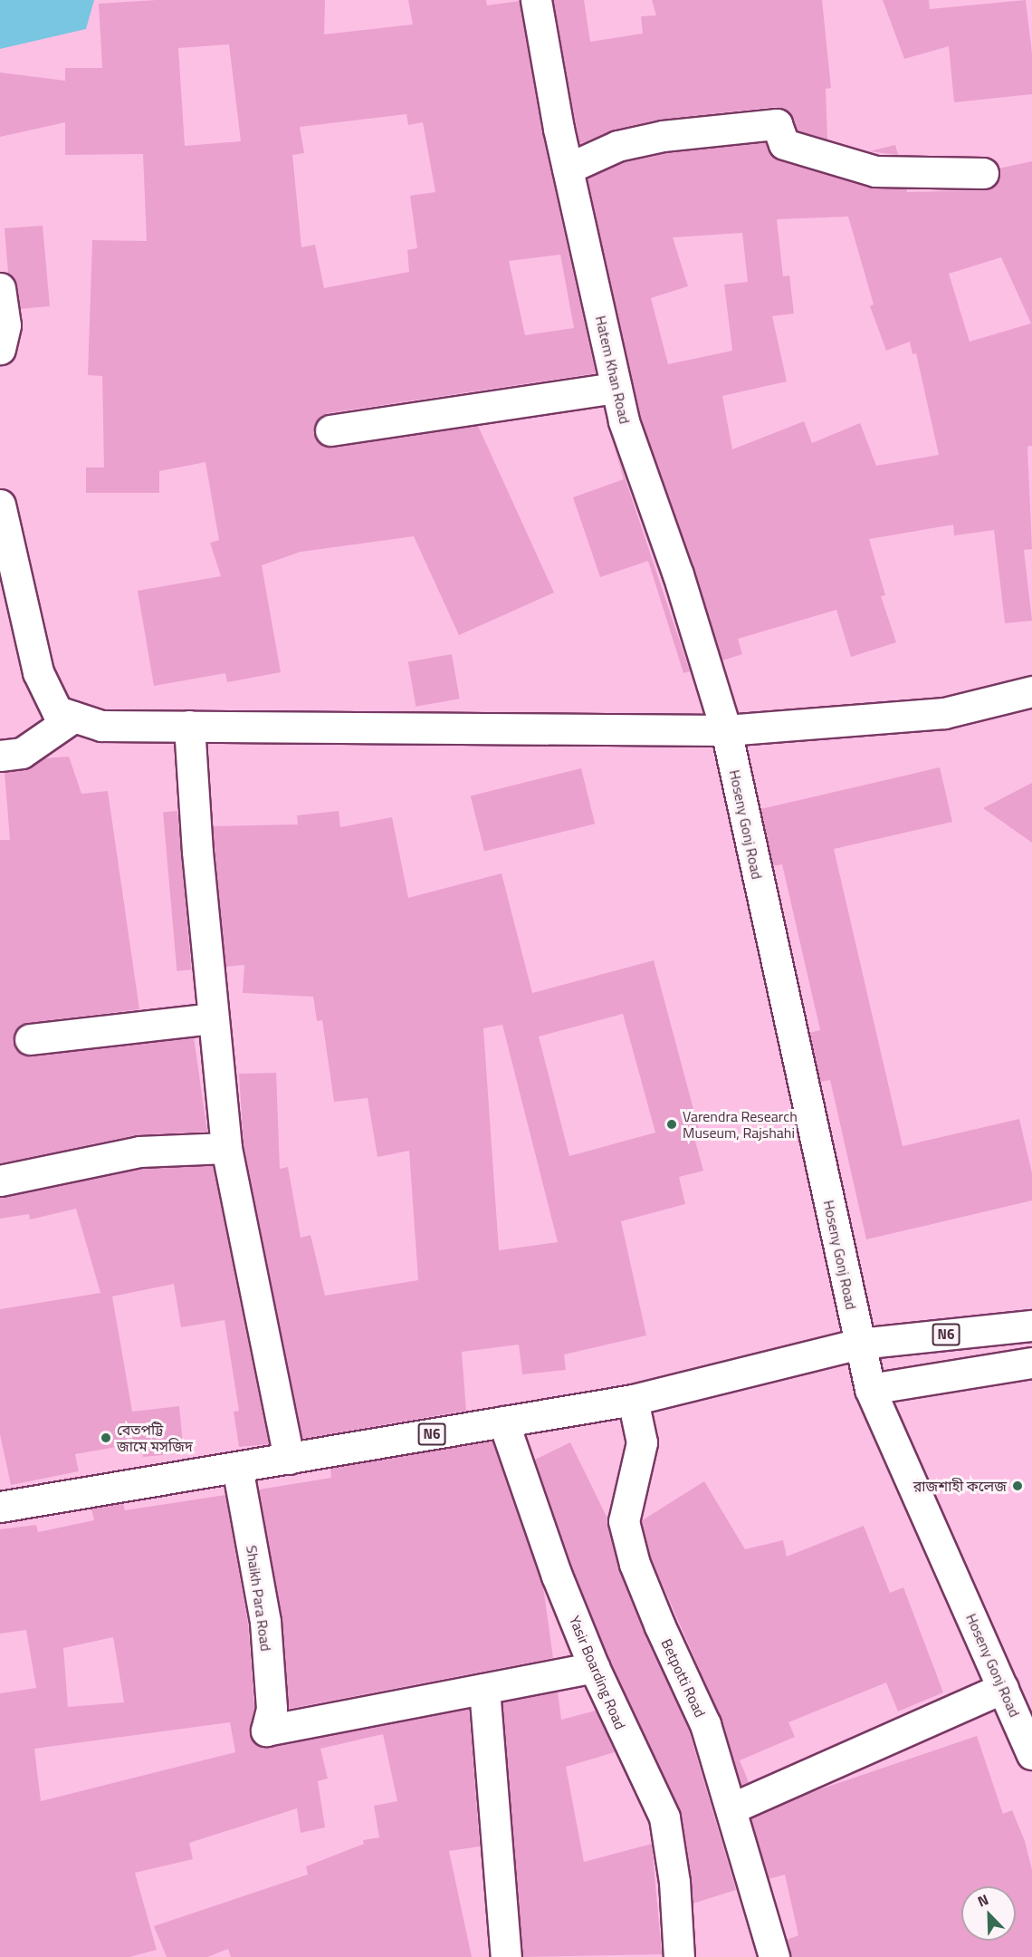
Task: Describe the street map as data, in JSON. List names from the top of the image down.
{
  "streets": {
    "main road": [
      "Hatem Khan Road",
      "Hoseny Gonj Road",
      "N6",
      "Shaikh Para Road",
      "Yasir Boarding Road",
      "Betpotti Road"
    ]
  },
  "crossings": [
    ["Hatem Khan Road", "Hoseny Gonj Road"],
    ["Hoseny Gonj Road", "N6"],
    ["N6", "Shaikh Para Road"],
    ["N6", "Yasir Boarding Road"],
    ["N6", "Betpotti Road"]
  ],
  "places": ["Varendra Research Museum, Rajshahi", "বেতপট্টি জামে মসজিদ", "রাজশাহী কলেজ"],
  "north": "top left"
}
